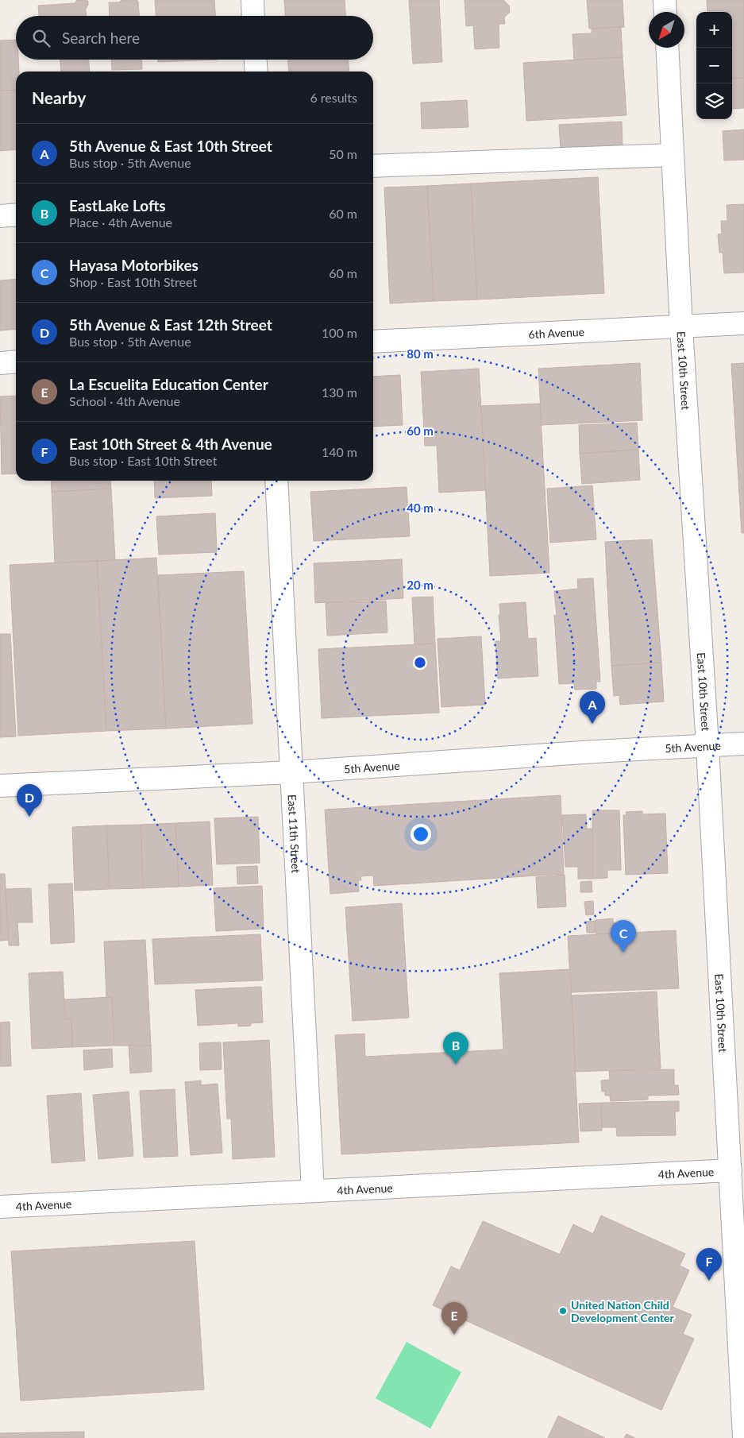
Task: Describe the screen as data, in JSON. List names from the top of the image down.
{
  "streets": {
    "street": [
      "6th Avenue",
      "East 10th Street",
      "5th Avenue",
      "East 11th Street",
      "4th Avenue"
    ]
  },
  "crossings": [
    ["6th Avenue", "East 10th Street"],
    ["East 10th Street", "5th Avenue"],
    ["East 10th Street", "4th Avenue"],
    ["5th Avenue", "East 11th Street"],
    ["East 11th Street", "4th Avenue"]
  ],
  "places": ["United Nation Child Development Center"],
  "north": "bottom left",
  "page": {
    "map_buttons": ["+", "−"],
    "search": "Search here",
    "heading": ["Nearby", "6 results"],
    "list": [
      {
        "mark": "A",
        "name": "5th Avenue & East 10th Street",
        "note": "Bus stop · 5th Avenue",
        "value": "50 m"
      },
      {
        "mark": "B",
        "name": "EastLake Lofts",
        "note": "Place · 4th Avenue",
        "value": "60 m"
      },
      {
        "mark": "C",
        "name": "Hayasa Motorbikes",
        "note": "Shop · East 10th Street",
        "value": "60 m"
      },
      {
        "mark": "D",
        "name": "5th Avenue & East 12th Street",
        "note": "Bus stop · 5th Avenue",
        "value": "100 m"
      },
      {
        "mark": "E",
        "name": "La Escuelita Education Center",
        "note": "School · 4th Avenue",
        "value": "130 m"
      },
      {
        "mark": "F",
        "name": "East 10th Street & 4th Avenue",
        "note": "Bus stop · East 10th Street",
        "value": "140 m"
      }
    ],
    "pins": [
      "A",
      "D",
      "C",
      "B",
      "F",
      "E"
    ]
  },
  "rings": [
    "80 m",
    "60 m",
    "40 m",
    "20 m"
  ]
}
